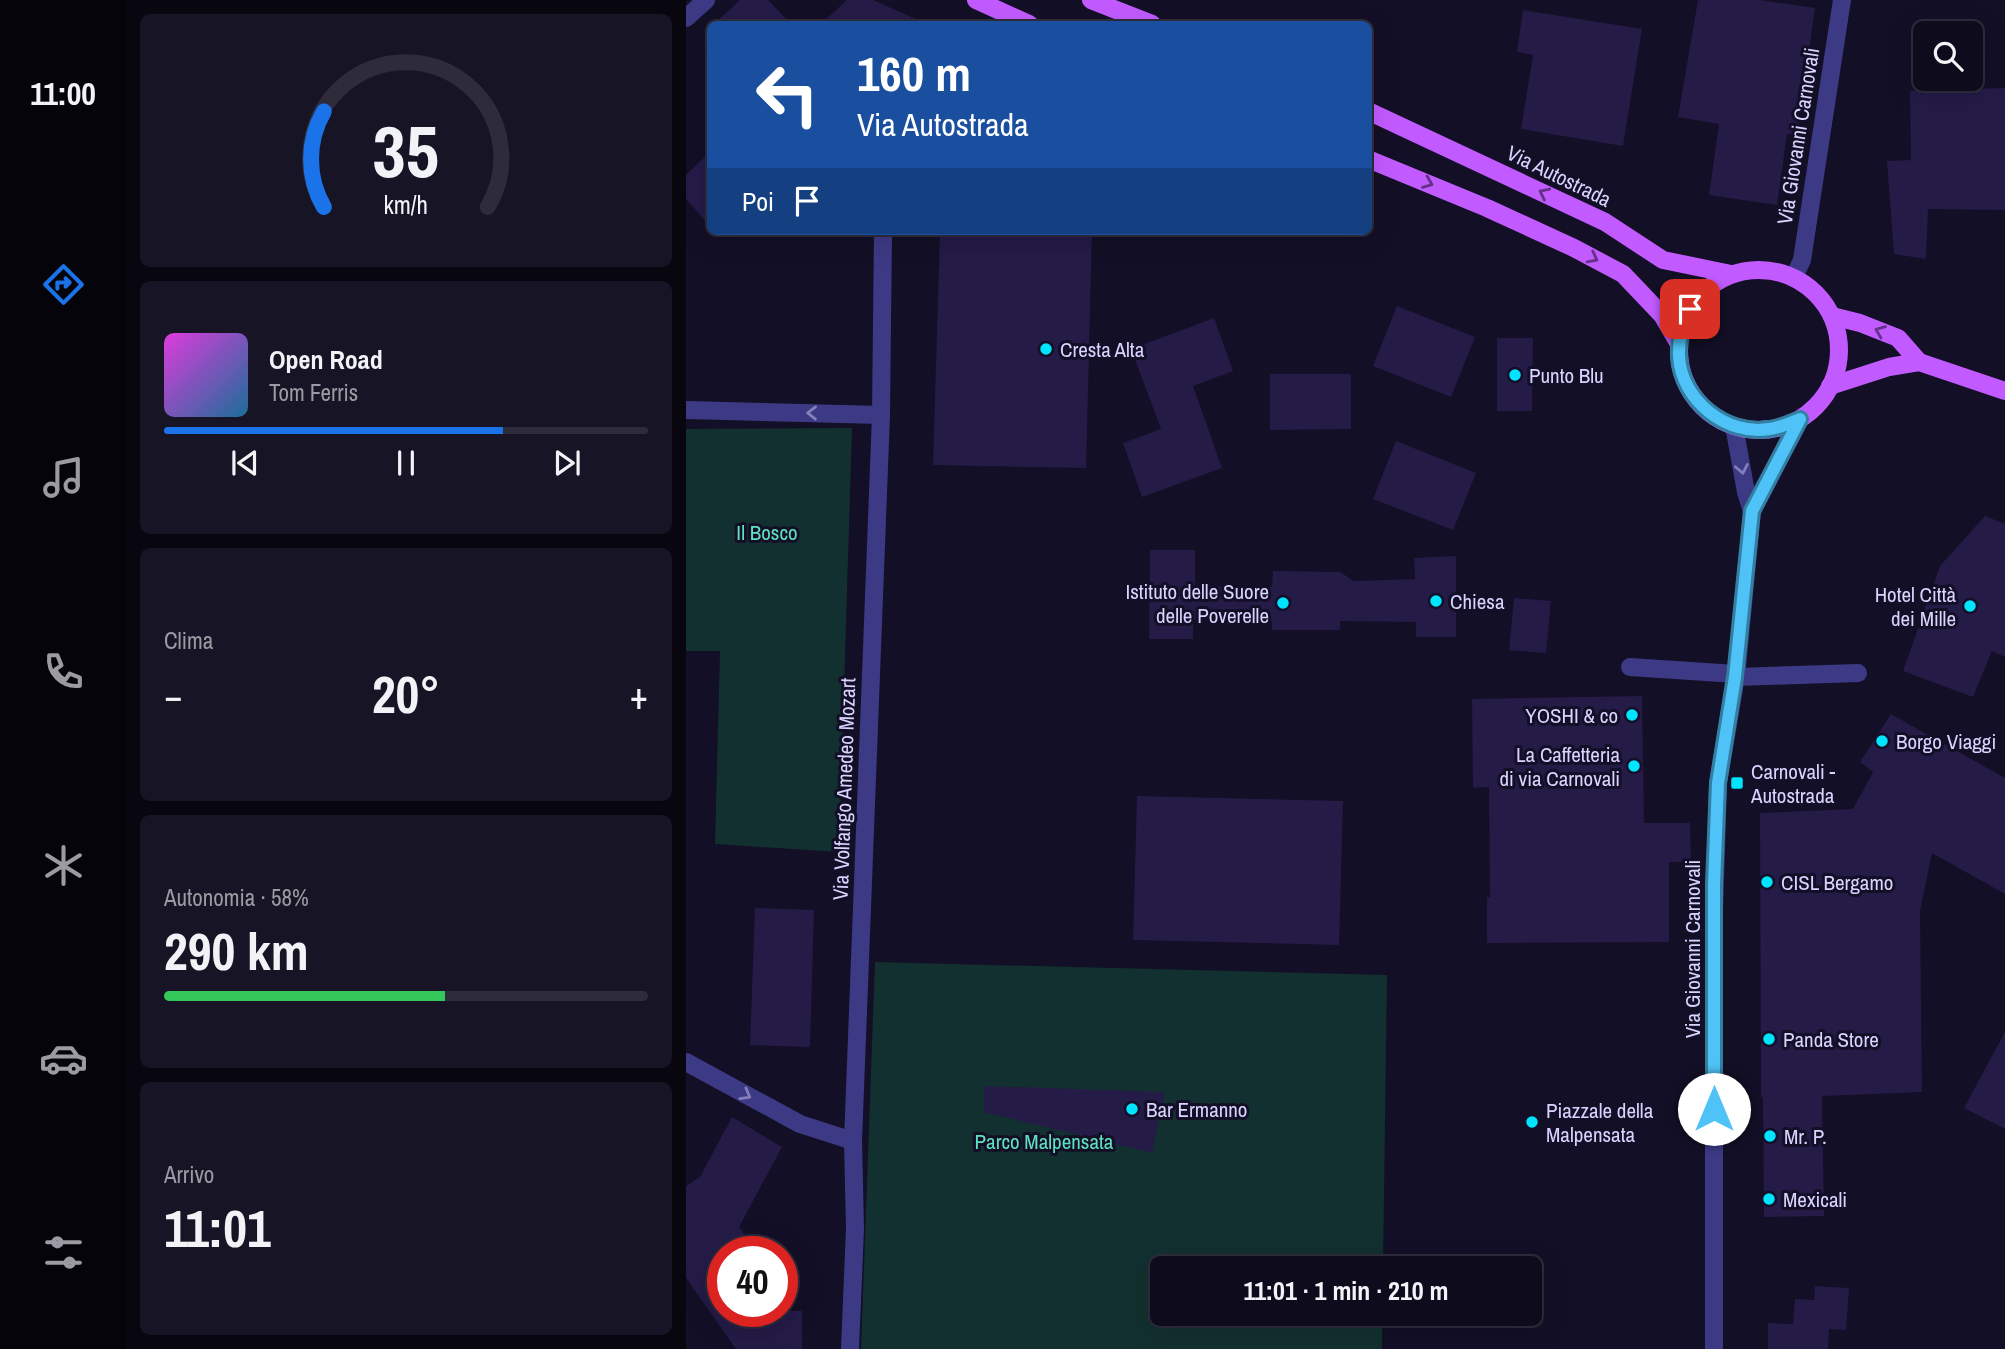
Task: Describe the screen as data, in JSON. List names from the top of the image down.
{
  "streets": {
    "main road": ["Via Autostrada"],
    "street": ["Via Giovanni Carnovali", "Via Volfango Amedeo Mozart"]
  },
  "crossings": [
    ["Via Giovanni Carnovali", "Via Autostrada"]
  ],
  "parks": ["Il Bosco", "Parco Malpensata"],
  "places": {
    "other": [
      "Cresta Alta",
      "Punto Blu",
      "Chiesa",
      "Istituto delle Suore delle Poverelle",
      "Hotel Città dei Mille",
      "YOSHI & co",
      "Borgo Viaggi",
      "La Caffetteria di via Carnovali",
      "CISL Bergamo",
      "Panda Store",
      "Bar Ermanno",
      "Piazzale della Malpensata",
      "Mr. P.",
      "Mexicali"
    ],
    "transit": ["Carnovali - Autostrada"]
  },
  "page": {
    "tabs": "11:00",
    "turn": ["160 m", "Via Autostrada"],
    "then": "Poi",
    "song": ["Open Road", "Tom Ferris"],
    "tile": [
      "Clima",
      ["Autonomia · 58%", "290 km"],
      ["Arrivo", "11:01"]
    ],
    "heat": ["−", "20°", "+"],
    "limit": "40",
    "trip": "11:01 · 1 min · 210 m",
    "gauge": ["35", "km/h"]
  }
}
